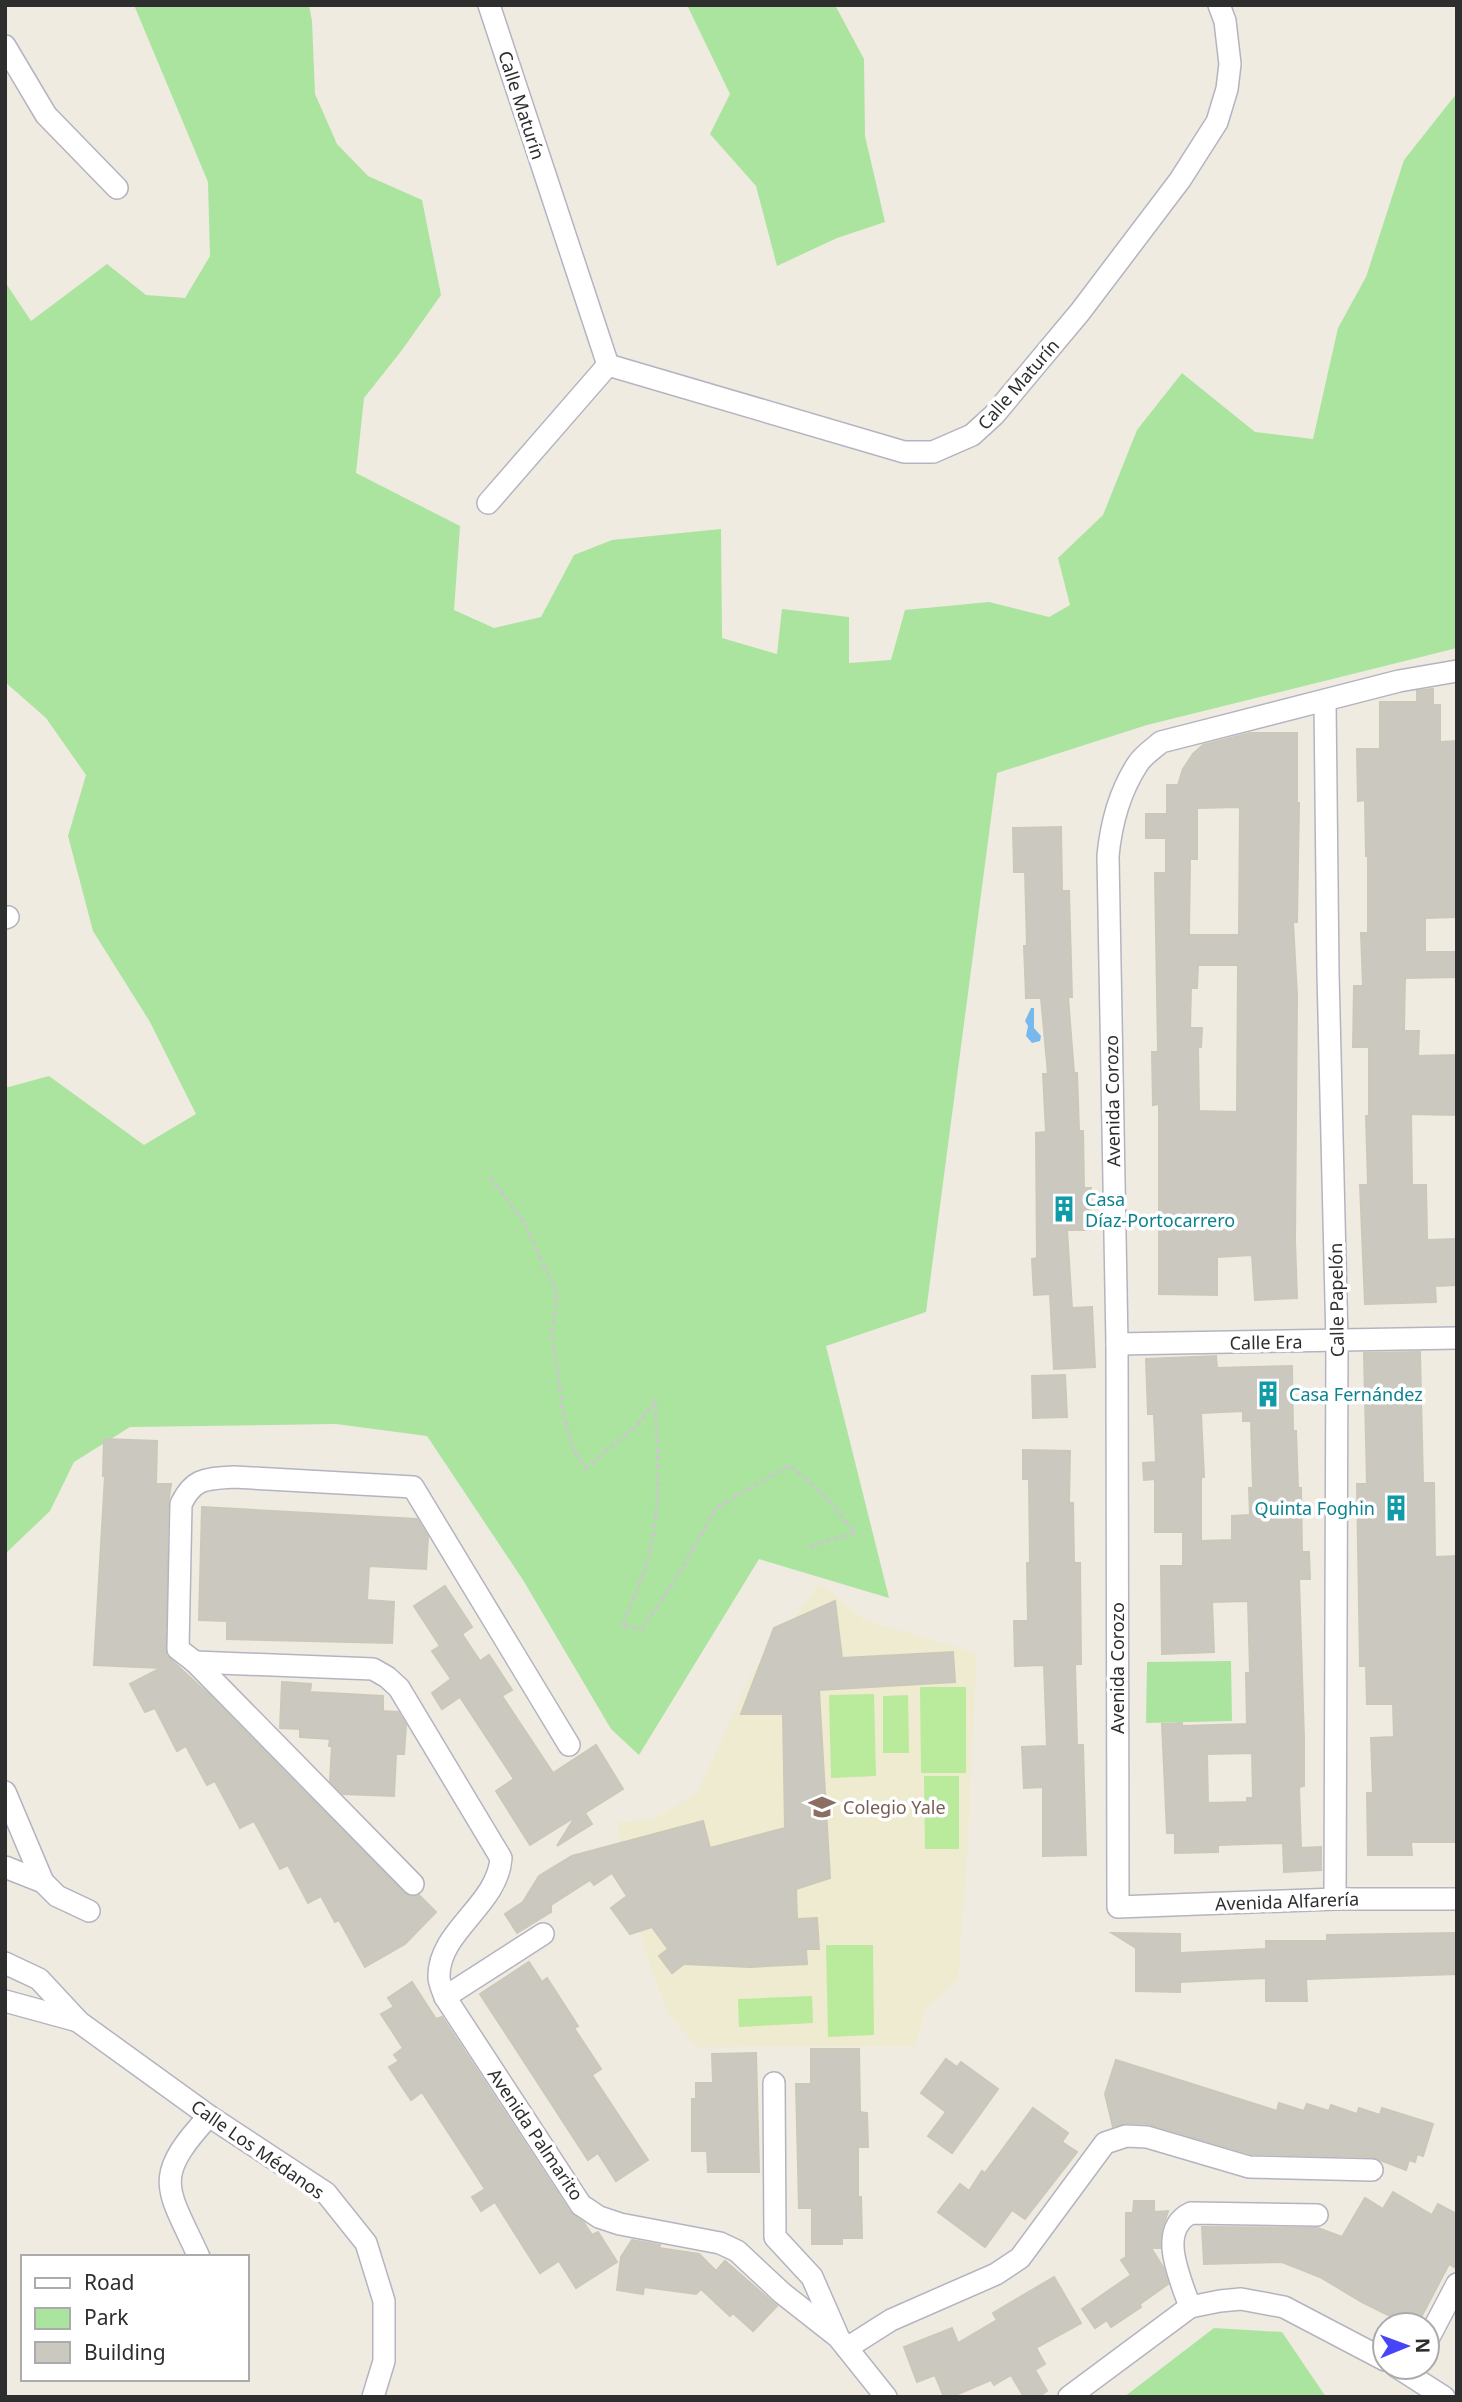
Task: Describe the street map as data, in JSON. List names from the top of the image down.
{
  "streets": {
    "street": [
      "Calle Maturín",
      "Avenida Corozo",
      "Calle Papelón",
      "Calle Era",
      "Avenida Alfarería",
      "Avenida Palmarito",
      "Calle Los Médanos"
    ]
  },
  "crossings": [
    ["Avenida Corozo", "Calle Papelón"],
    ["Avenida Corozo", "Calle Era"],
    ["Avenida Corozo", "Avenida Alfarería"],
    ["Calle Papelón", "Calle Era"],
    ["Calle Papelón", "Avenida Alfarería"]
  ],
  "places": {
    "building": ["Casa Díaz-Portocarrero", "Casa Fernández", "Quinta Foghin"],
    "school or university": ["Colegio Yale"]
  },
  "legend": ["Road", "Park", "Building"],
  "north": "right"
}
